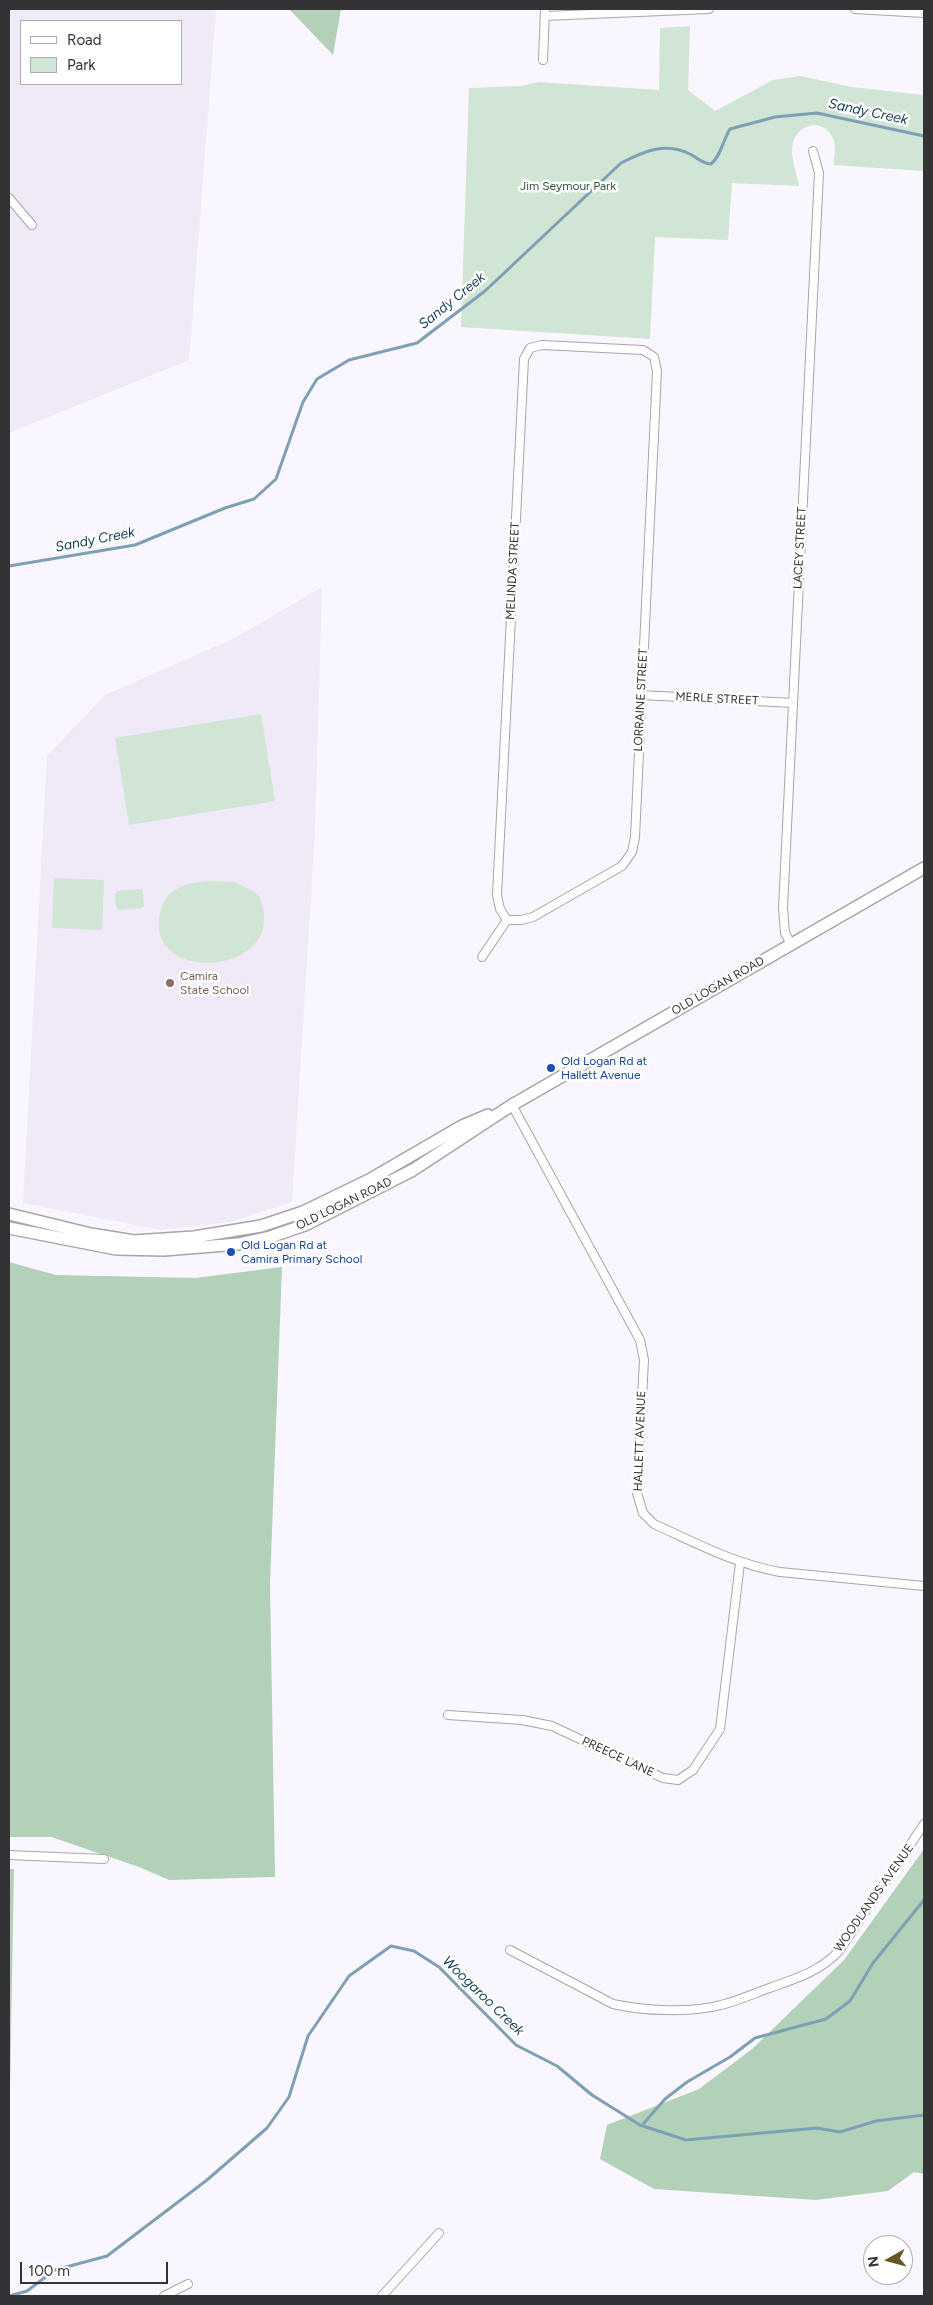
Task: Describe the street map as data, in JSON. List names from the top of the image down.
{
  "streets": {
    "main road": ["OLD LOGAN ROAD"],
    "street": [
      "LACEY STREET",
      "MELINDA STREET",
      "MERLE STREET",
      "LORRAINE STREET",
      "HALLETT AVENUE",
      "PREECE LANE",
      "WOODLANDS AVENUE"
    ]
  },
  "crossings": [
    ["LACEY STREET", "MERLE STREET"],
    ["LACEY STREET", "OLD LOGAN ROAD"],
    ["MELINDA STREET", "LORRAINE STREET"],
    ["MERLE STREET", "LORRAINE STREET"],
    ["OLD LOGAN ROAD", "HALLETT AVENUE"],
    ["HALLETT AVENUE", "PREECE LANE"]
  ],
  "water": ["Sandy Creek", "Woogaroo Creek"],
  "parks": ["Jim Seymour Park"],
  "places": ["Camira State School", "Old Logan Rd at Hallett Avenue", "Old Logan Rd at Camira Primary School"],
  "legend": ["Road", "Park"],
  "scale_bar": "100 m",
  "north": "left"
}
